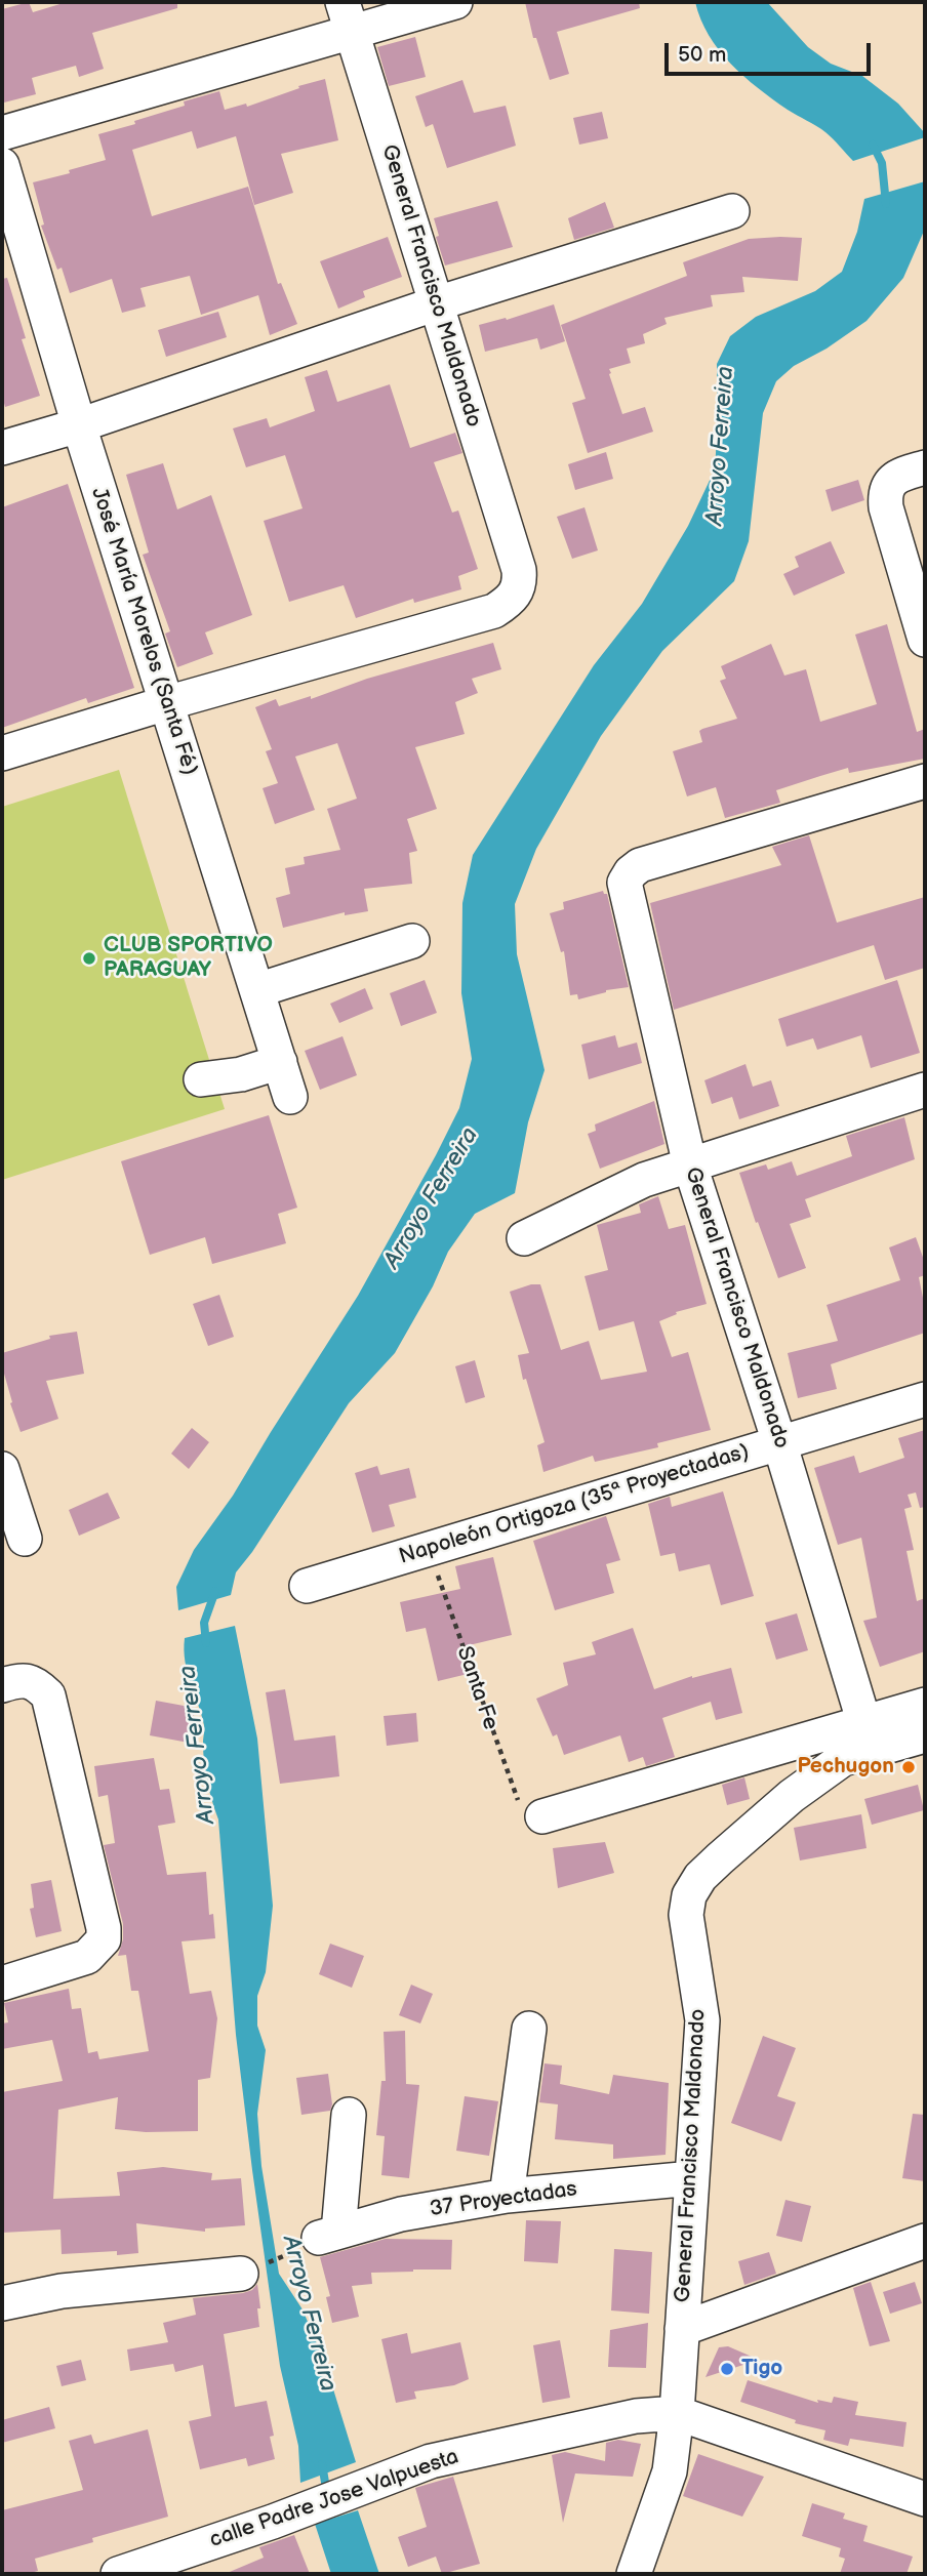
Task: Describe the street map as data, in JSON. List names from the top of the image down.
{
  "streets": {
    "street": [
      "General Francisco Maldonado",
      "José María Morelos (Santa Fé)",
      "Napoleón Ortigoza (35ª Proyectadas)",
      "37 Proyectadas",
      "calle Padre Jose Valpuesta"
    ],
    "path": ["Santa Fe"]
  },
  "crossings": [
    ["General Francisco Maldonado", "José María Morelos (Santa Fé)"],
    ["General Francisco Maldonado", "Napoleón Ortigoza (35ª Proyectadas)"],
    ["General Francisco Maldonado", "37 Proyectadas"],
    ["General Francisco Maldonado", "calle Padre Jose Valpuesta"],
    ["Napoleón Ortigoza (35ª Proyectadas)", "Santa Fe"]
  ],
  "water": ["Arroyo Ferreira"],
  "places": ["CLUB SPORTIVO PARAGUAY", "Pechugon", "Tigo"],
  "scale_bar": "50 m"
}
